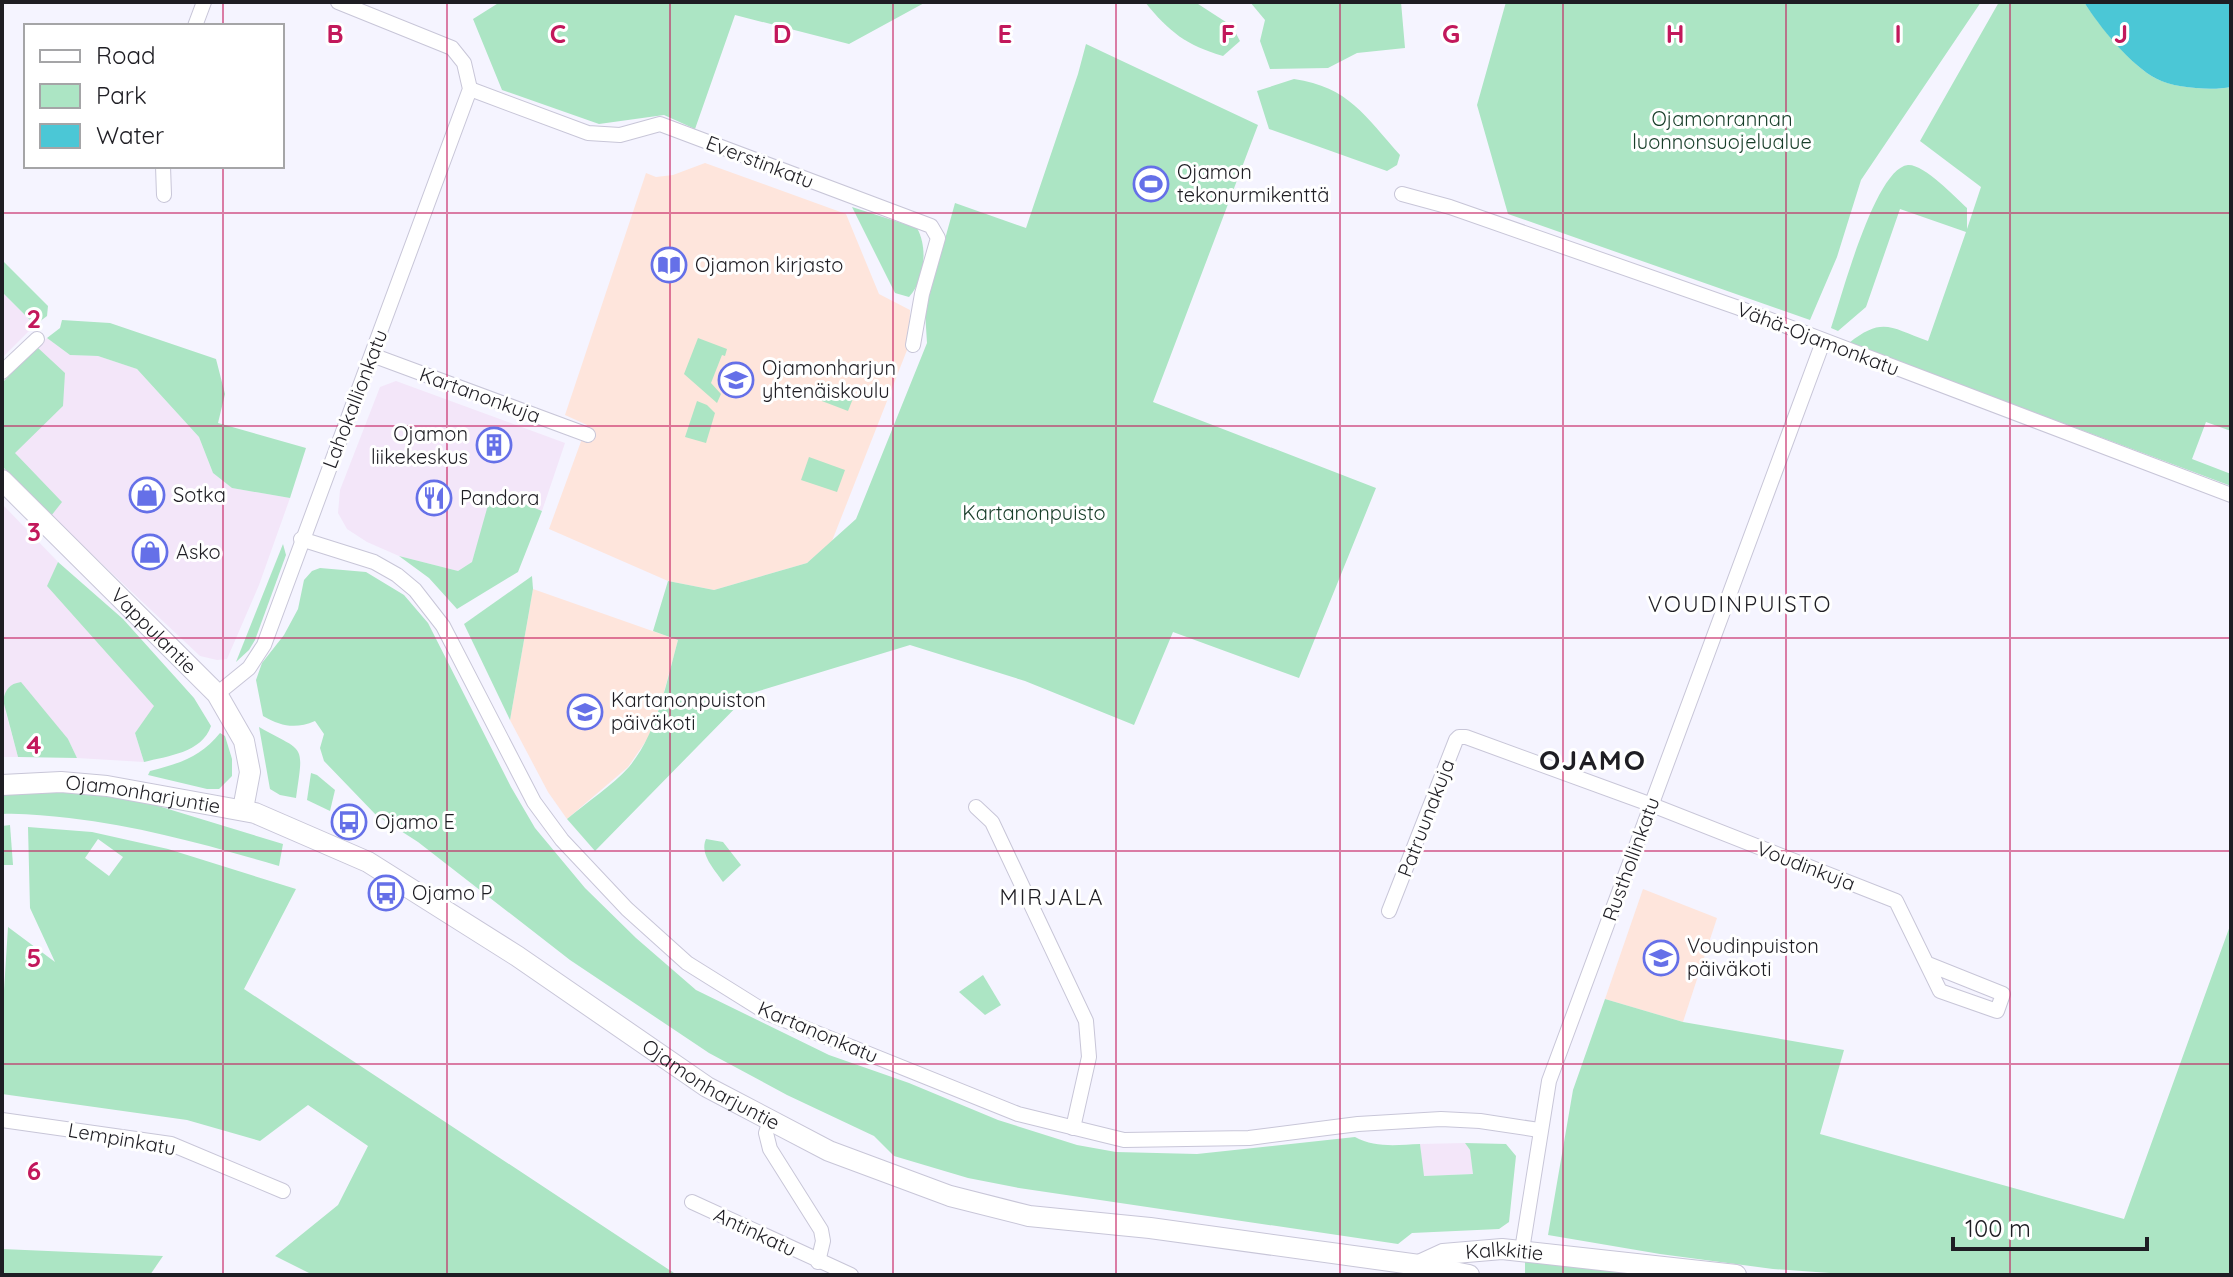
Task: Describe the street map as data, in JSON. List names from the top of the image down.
{
  "streets": {
    "main road": ["Vappulantie", "Ojamonharjuntie", "Kalkkitie"],
    "street": [
      "Everstinkatu",
      "Vähä-Ojamonkatu",
      "Kartanonkuja",
      "Lahokallionkatu",
      "Patruunakuja",
      "Rusthollinkatu",
      "Voudinkuja",
      "Kartanonkatu",
      "Lempinkatu",
      "Antinkatu"
    ]
  },
  "crossings": [
    ["Everstinkatu", "Lahokallionkatu"],
    ["Vähä-Ojamonkatu", "Rusthollinkatu"],
    ["Kartanonkuja", "Lahokallionkatu"],
    ["Lahokallionkatu", "Vappulantie"],
    ["Lahokallionkatu", "Kartanonkatu"],
    ["Vappulantie", "Ojamonharjuntie"],
    ["Ojamonharjuntie", "Antinkatu"],
    ["Ojamonharjuntie", "Kalkkitie"],
    ["Patruunakuja", "Rusthollinkatu"],
    ["Patruunakuja", "Voudinkuja"],
    ["Rusthollinkatu", "Voudinkuja"],
    ["Rusthollinkatu", "Kartanonkatu"],
    ["Rusthollinkatu", "Kalkkitie"]
  ],
  "districts": ["VOUDINPUISTO", "OJAMO", "MIRJALA"],
  "parks": ["Ojamonrannan luonnonsuojelualue", "Kartanonpuisto"],
  "places": {
    "sports": ["Ojamon tekonurmikenttä"],
    "library": ["Ojamon kirjasto"],
    "school or university": ["Ojamonharjun yhtenäiskoulu", "Kartanonpuiston päiväkoti", "Voudinpuiston päiväkoti"],
    "building": ["Ojamon liikekeskus"],
    "shop": ["Sotka", "Asko"],
    "restaurant": ["Pandora"],
    "bus stop": ["Ojamo E", "Ojamo P"]
  },
  "legend": ["Road", "Park", "Water"],
  "scale_bar": "100 m",
  "grid": {
    "columns": [
      "B",
      "C",
      "D",
      "E",
      "F",
      "G",
      "H",
      "I",
      "J"
    ],
    "rows": [
      "2",
      "3",
      "4",
      "5",
      "6"
    ]
  }
}
